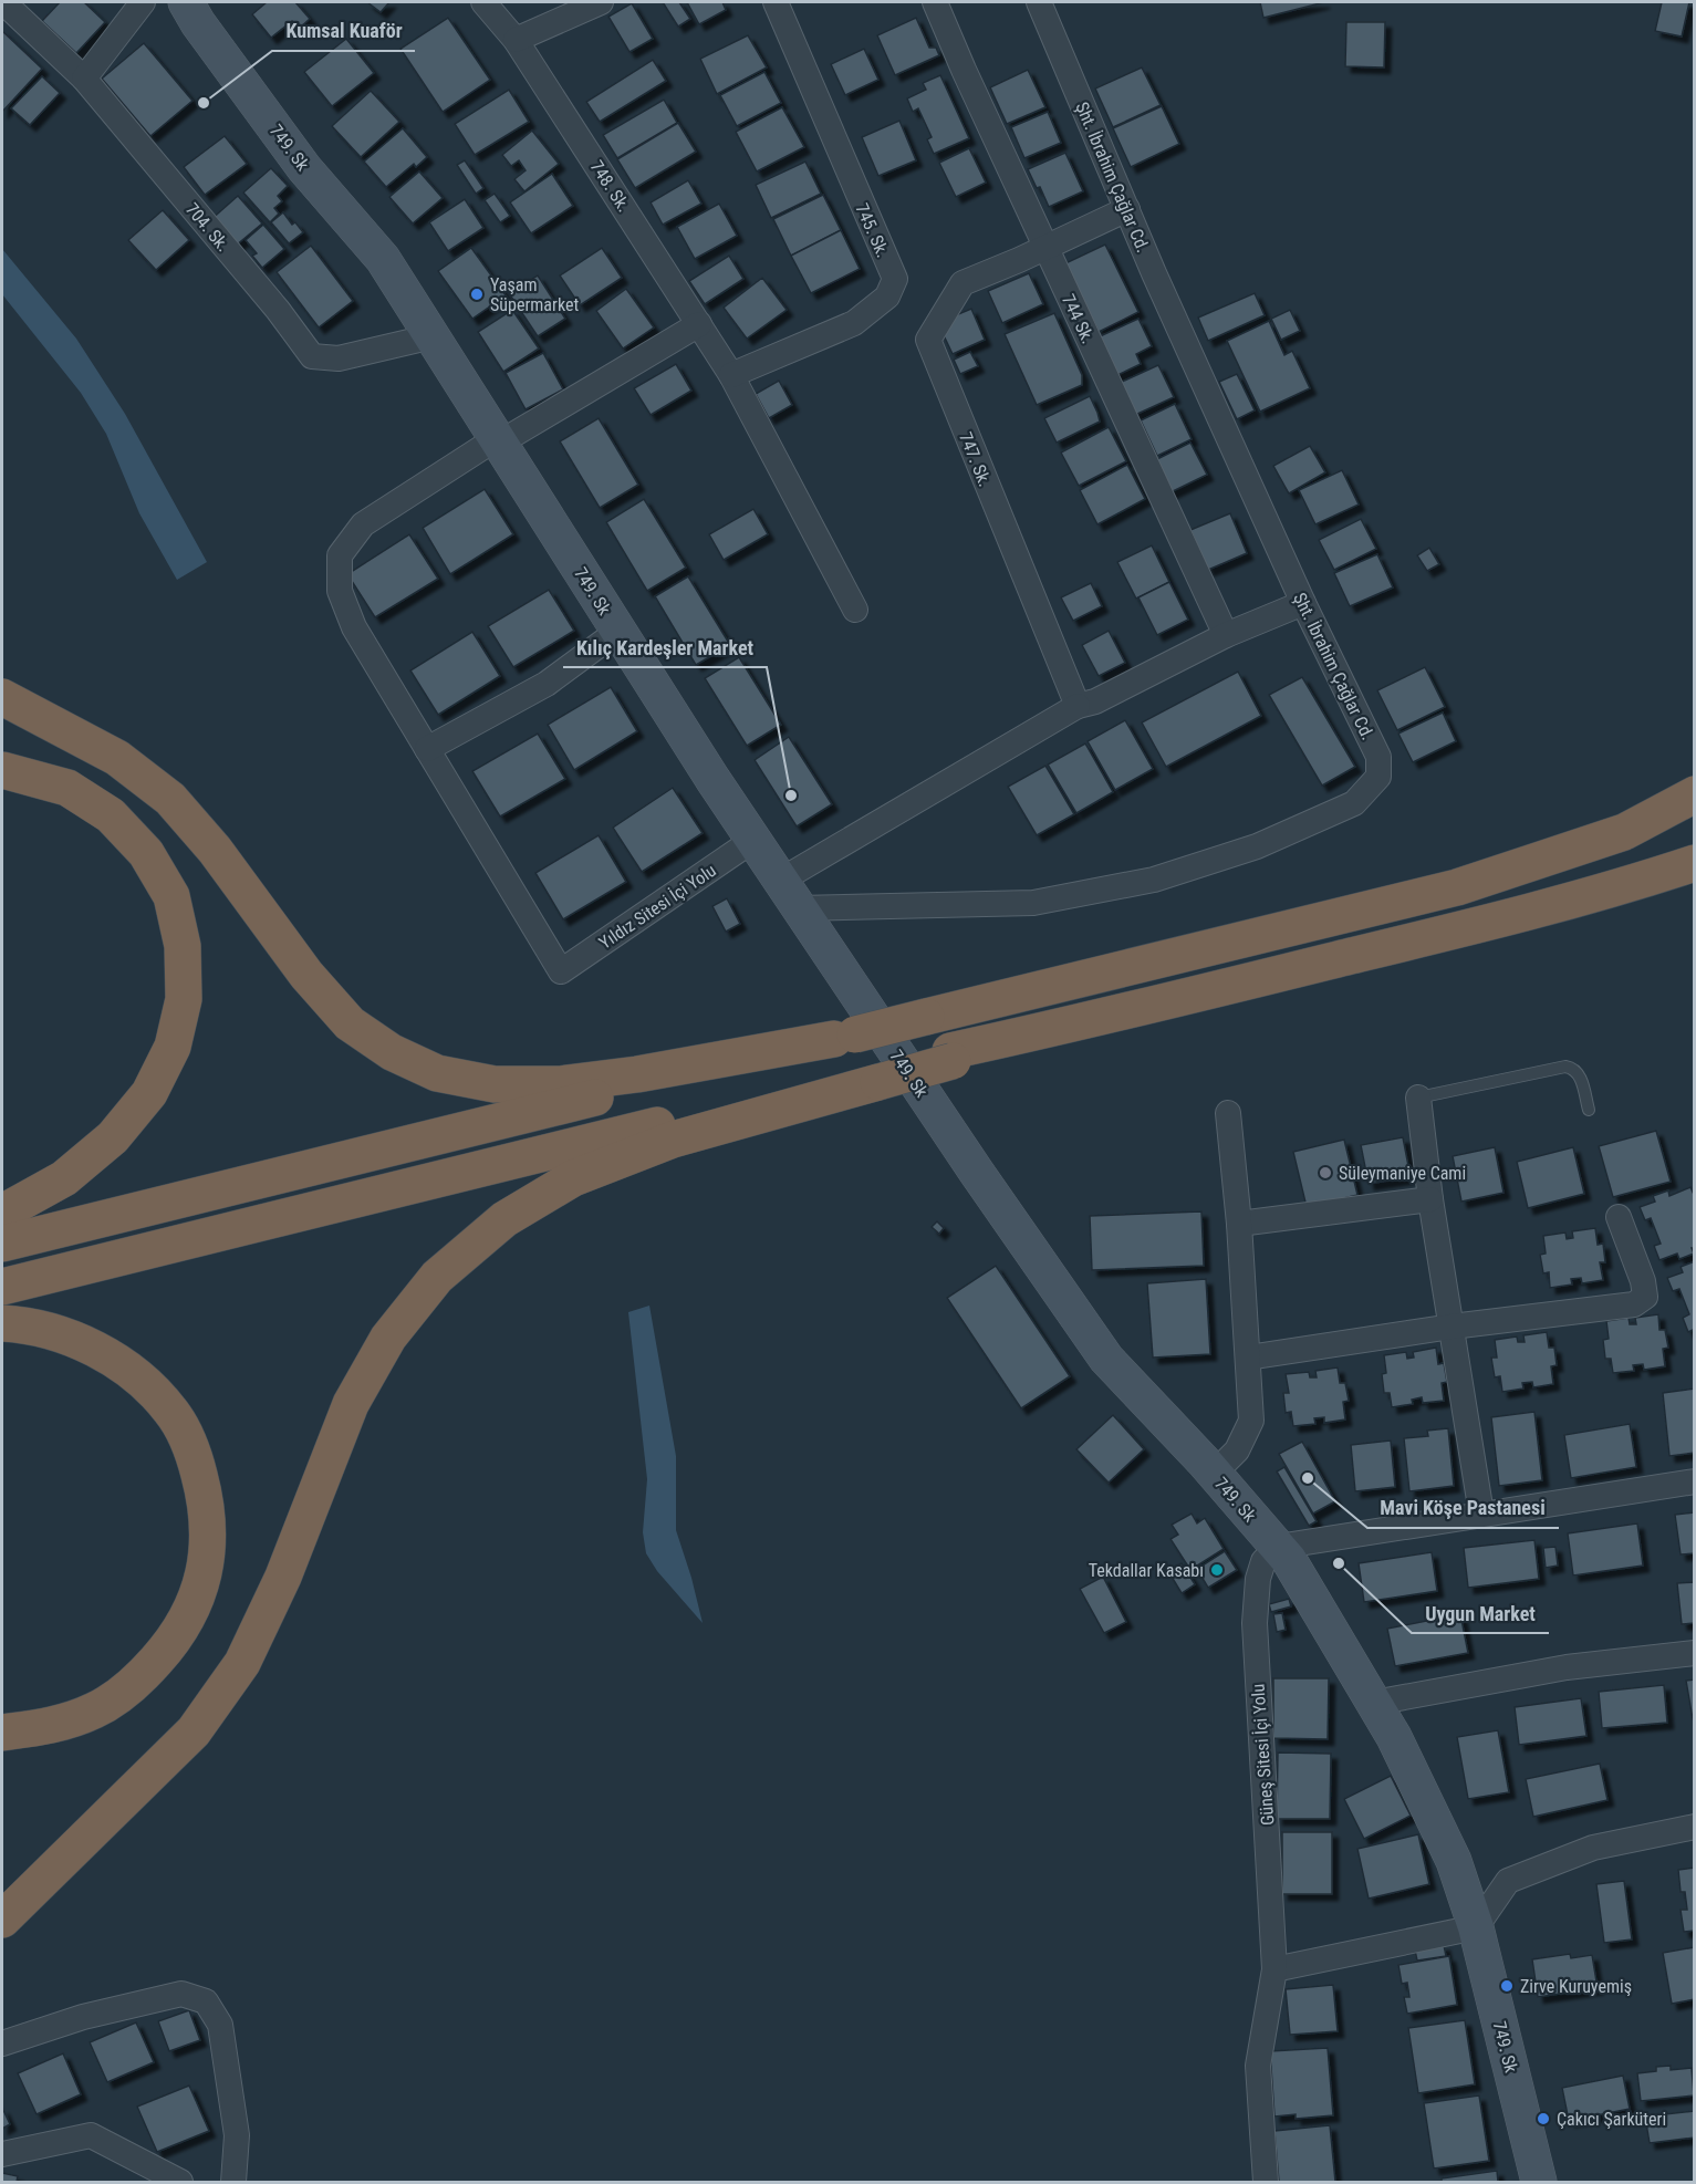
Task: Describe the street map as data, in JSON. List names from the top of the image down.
{
  "streets": {
    "street": [
      "749. Sk",
      "Şht. İbrahim Çağlar Cd.",
      "748. Sk.",
      "704. Sk.",
      "745. Sk.",
      "744 Sk.",
      "747. Sk.",
      "Yıldız Sitesi İçi Yolu",
      "Güneş Sitesi İçi Yolu"
    ]
  },
  "crossings": [
    ["749. Sk", "Şht. İbrahim Çağlar Cd."],
    ["749. Sk", "704. Sk."],
    ["749. Sk", "Yıldız Sitesi İçi Yolu"],
    ["749. Sk", "Güneş Sitesi İçi Yolu"],
    ["748. Sk.", "745. Sk."],
    ["744 Sk.", "747. Sk."]
  ],
  "places": [
    "Kumsal Kuaför",
    "Yaşam Süpermarket",
    "Kılıç Kardeşler Market",
    "Süleymaniye Cami",
    "Mavi Köşe Pastanesi",
    "Uygun Market",
    "Tekdallar Kasabı",
    "Zirve Kuruyemiş",
    "Çakıcı Şarküteri"
  ]
}
